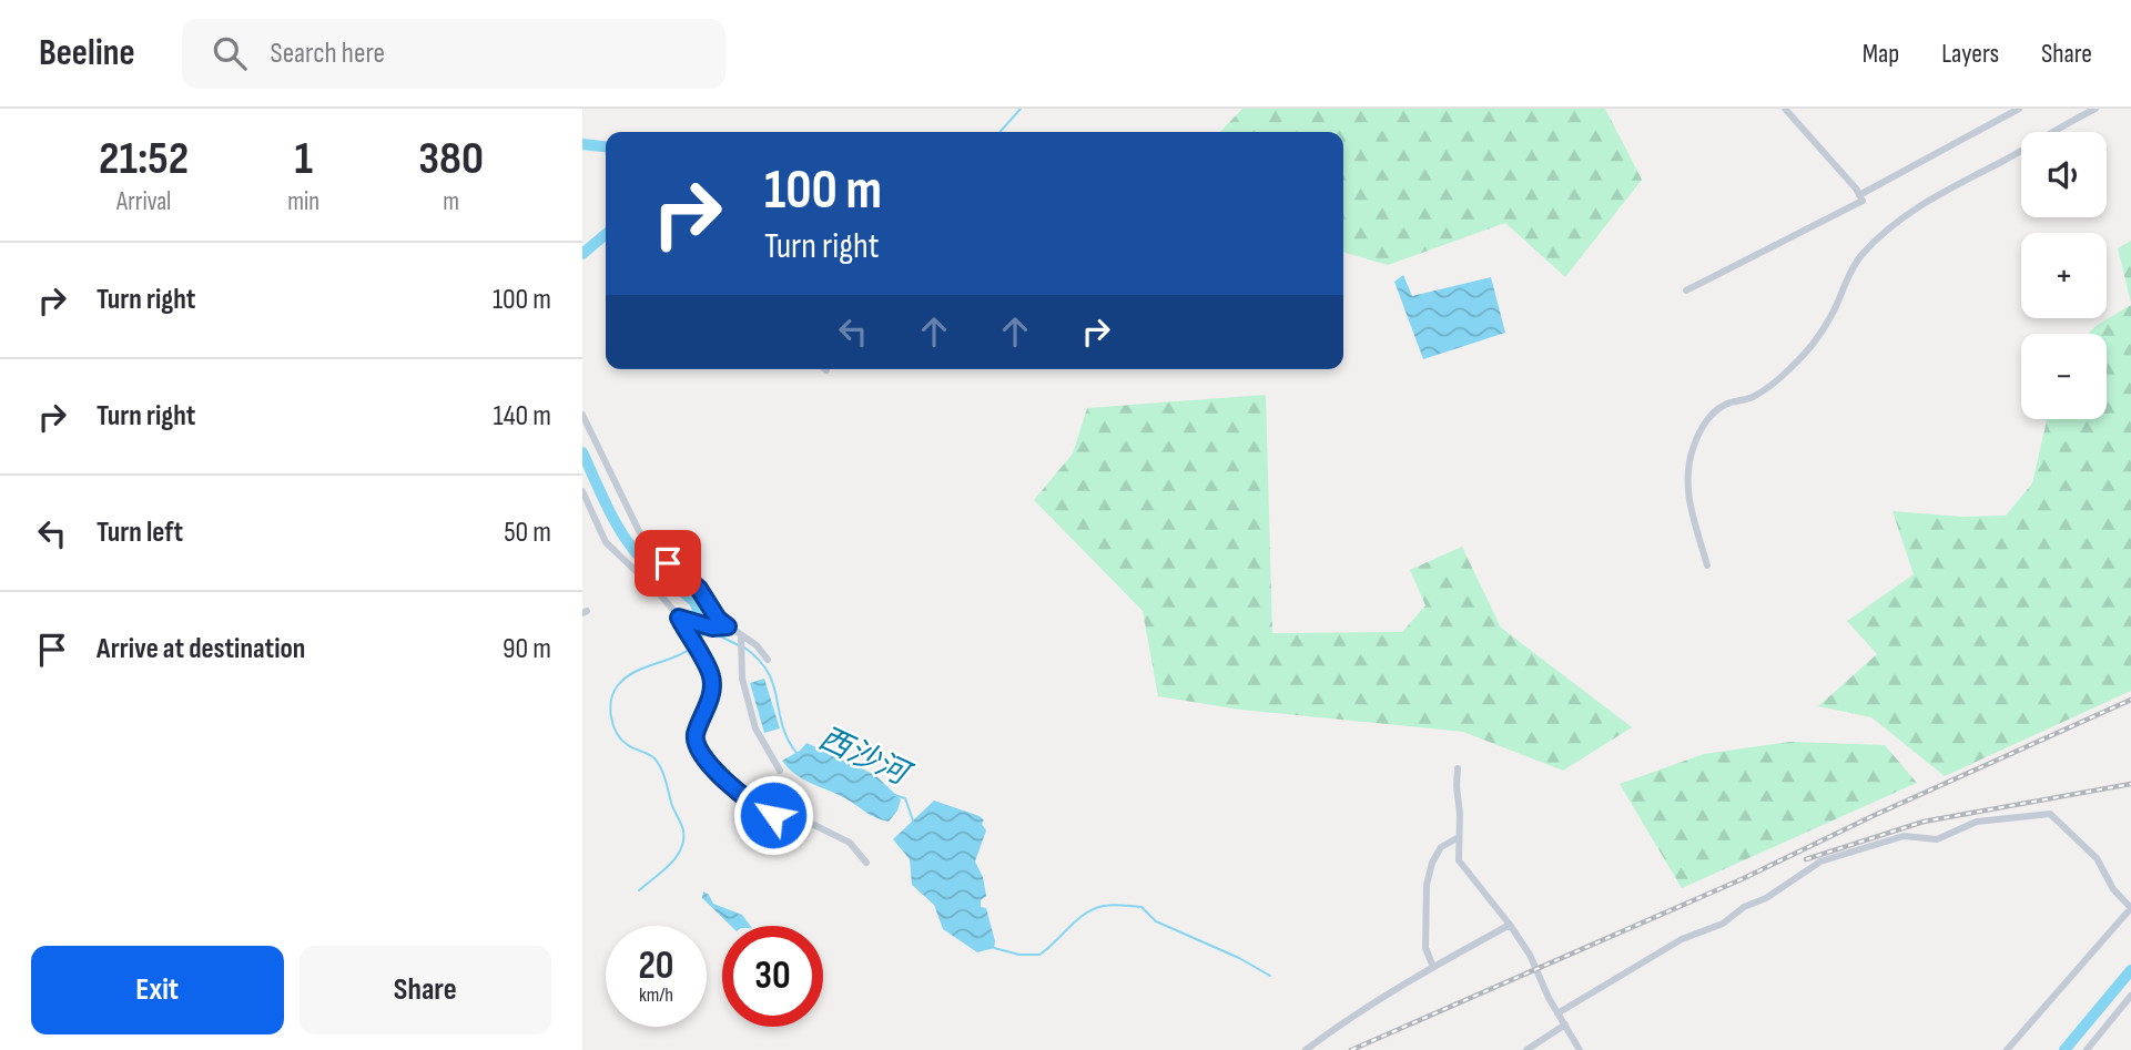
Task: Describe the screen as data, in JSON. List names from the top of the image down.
{
  "water": ["西沙河"],
  "page": {
    "header": "Beeline",
    "search": "Search here",
    "nav": ["Map", "Layers", "Share"],
    "eta": [
      "21:52",
      "Arrival",
      "1",
      "min",
      "380",
      "m"
    ],
    "map_buttons": ["+", "−"],
    "turn": ["100 m", "Turn right"],
    "list": [
      {
        "name": "Turn right",
        "value": "100 m"
      },
      {
        "name": "Turn right",
        "value": "140 m"
      },
      {
        "name": "Turn left",
        "value": "50 m"
      },
      {
        "name": "Arrive at destination",
        "value": "90 m"
      }
    ],
    "speed": "20 km/h",
    "limit": "30",
    "buttons": ["Exit", "Share"]
  }
}
